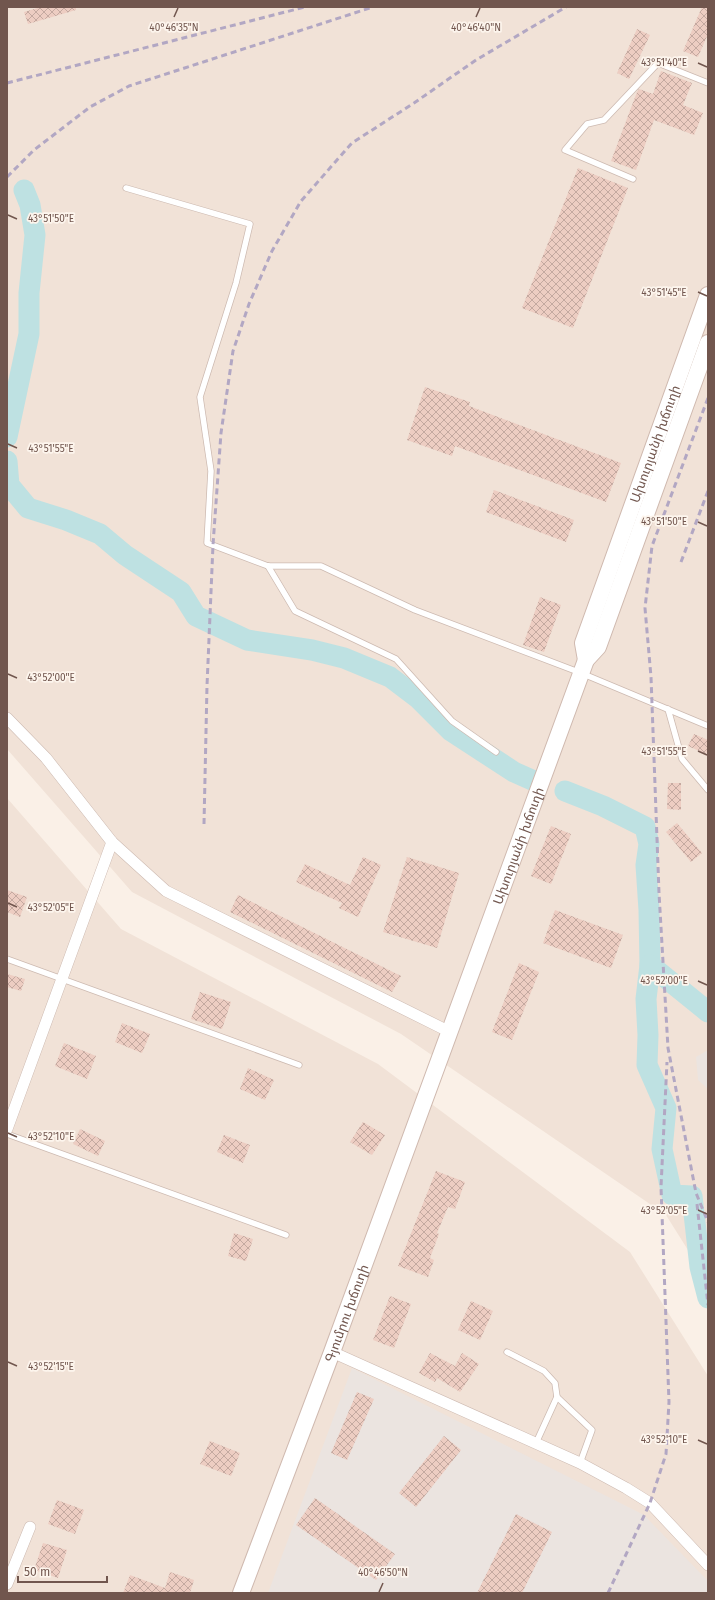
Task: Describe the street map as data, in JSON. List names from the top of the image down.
{
  "streets": {
    "main road": ["Ախուրյանի խճուղի", "Գյումրու խճուղի"]
  },
  "crossings": [
    ["Ախուրյանի խճուղի", "Գյումրու խճուղի"]
  ],
  "scale_bar": "50 m",
  "coordinates": [
    "40°46'35\"N",
    "40°46'40\"N",
    "43°51'40\"E",
    "43°51'50\"E",
    "43°51'45\"E",
    "43°51'55\"E",
    "43°52'00\"E",
    "43°52'05\"E",
    "43°52'10\"E",
    "43°52'15\"E",
    "40°46'50\"N"
  ]
}
